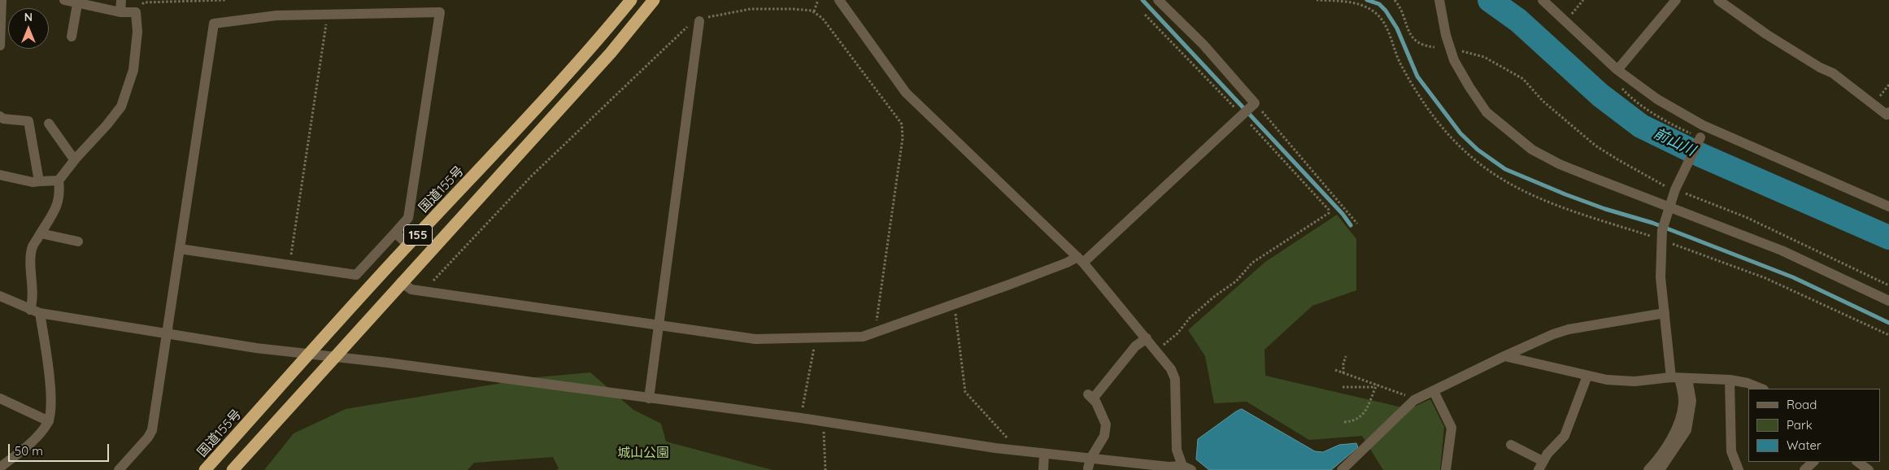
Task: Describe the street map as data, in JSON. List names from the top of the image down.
{
  "streets": {
    "highway": ["国道155号", "155"]
  },
  "water": ["前山川"],
  "parks": ["城山公園"],
  "legend": ["Road", "Park", "Water"],
  "scale_bar": "50 m",
  "north": "top"
}
